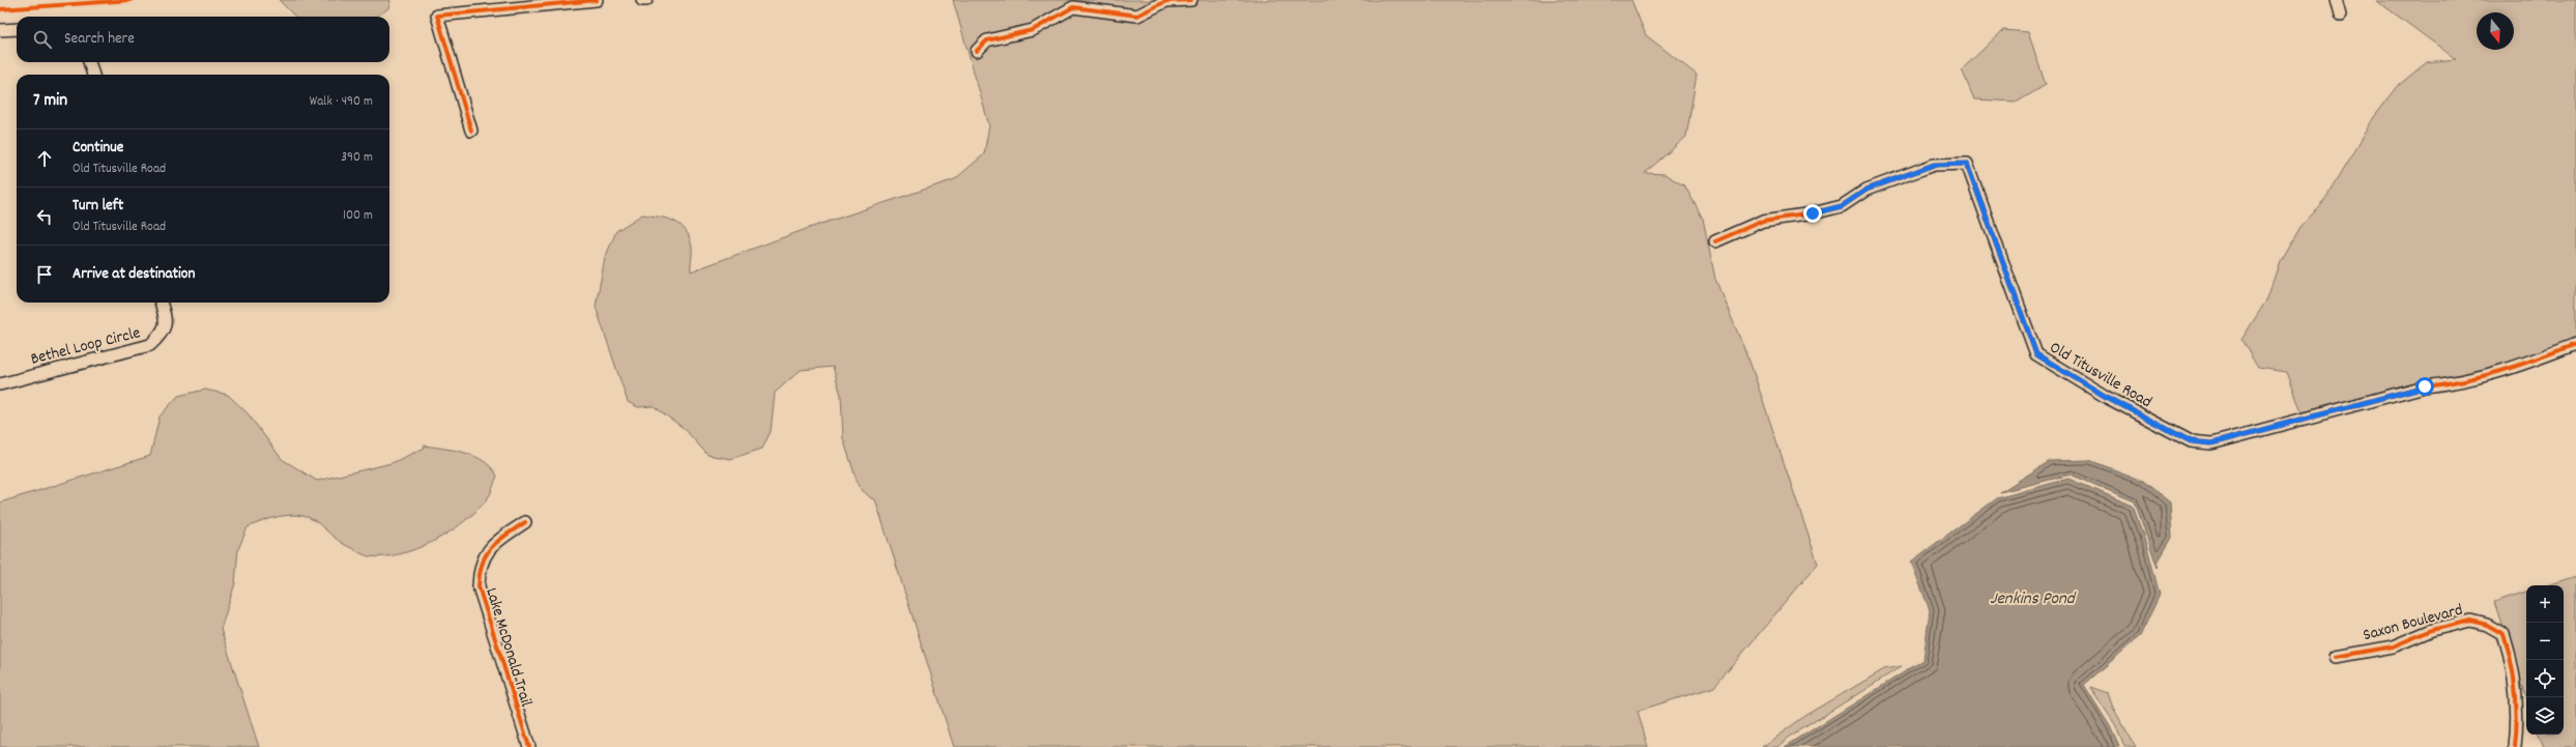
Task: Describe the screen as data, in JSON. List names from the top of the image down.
{
  "streets": {
    "street": [
      "Bethel Loop Circle",
      "Old Titusville Road",
      "Saxon Boulevard",
      "Lake McDonald Trail"
    ]
  },
  "water": ["Jenkins Pond"],
  "north": "bottom",
  "page": {
    "search": "Search here",
    "heading": ["7 min", "Walk · 490 m"],
    "list": [
      ["Continue", "Old Titusville Road", "390 m"],
      ["Turn left", "Old Titusville Road", "100 m"],
      "Arrive at destination"
    ],
    "map_buttons": ["+", "−"]
  }
}
